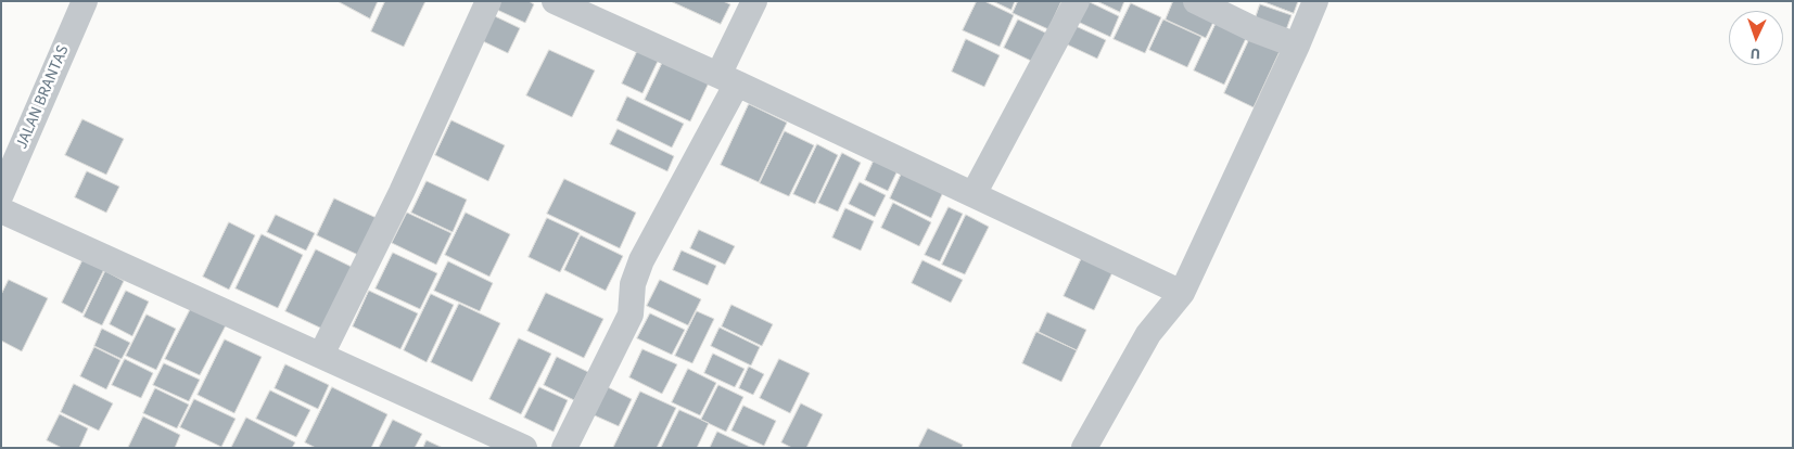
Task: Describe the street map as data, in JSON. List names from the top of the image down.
{
  "streets": {
    "street": ["JALAN BRANTAS"]
  },
  "north": "bottom"
}
